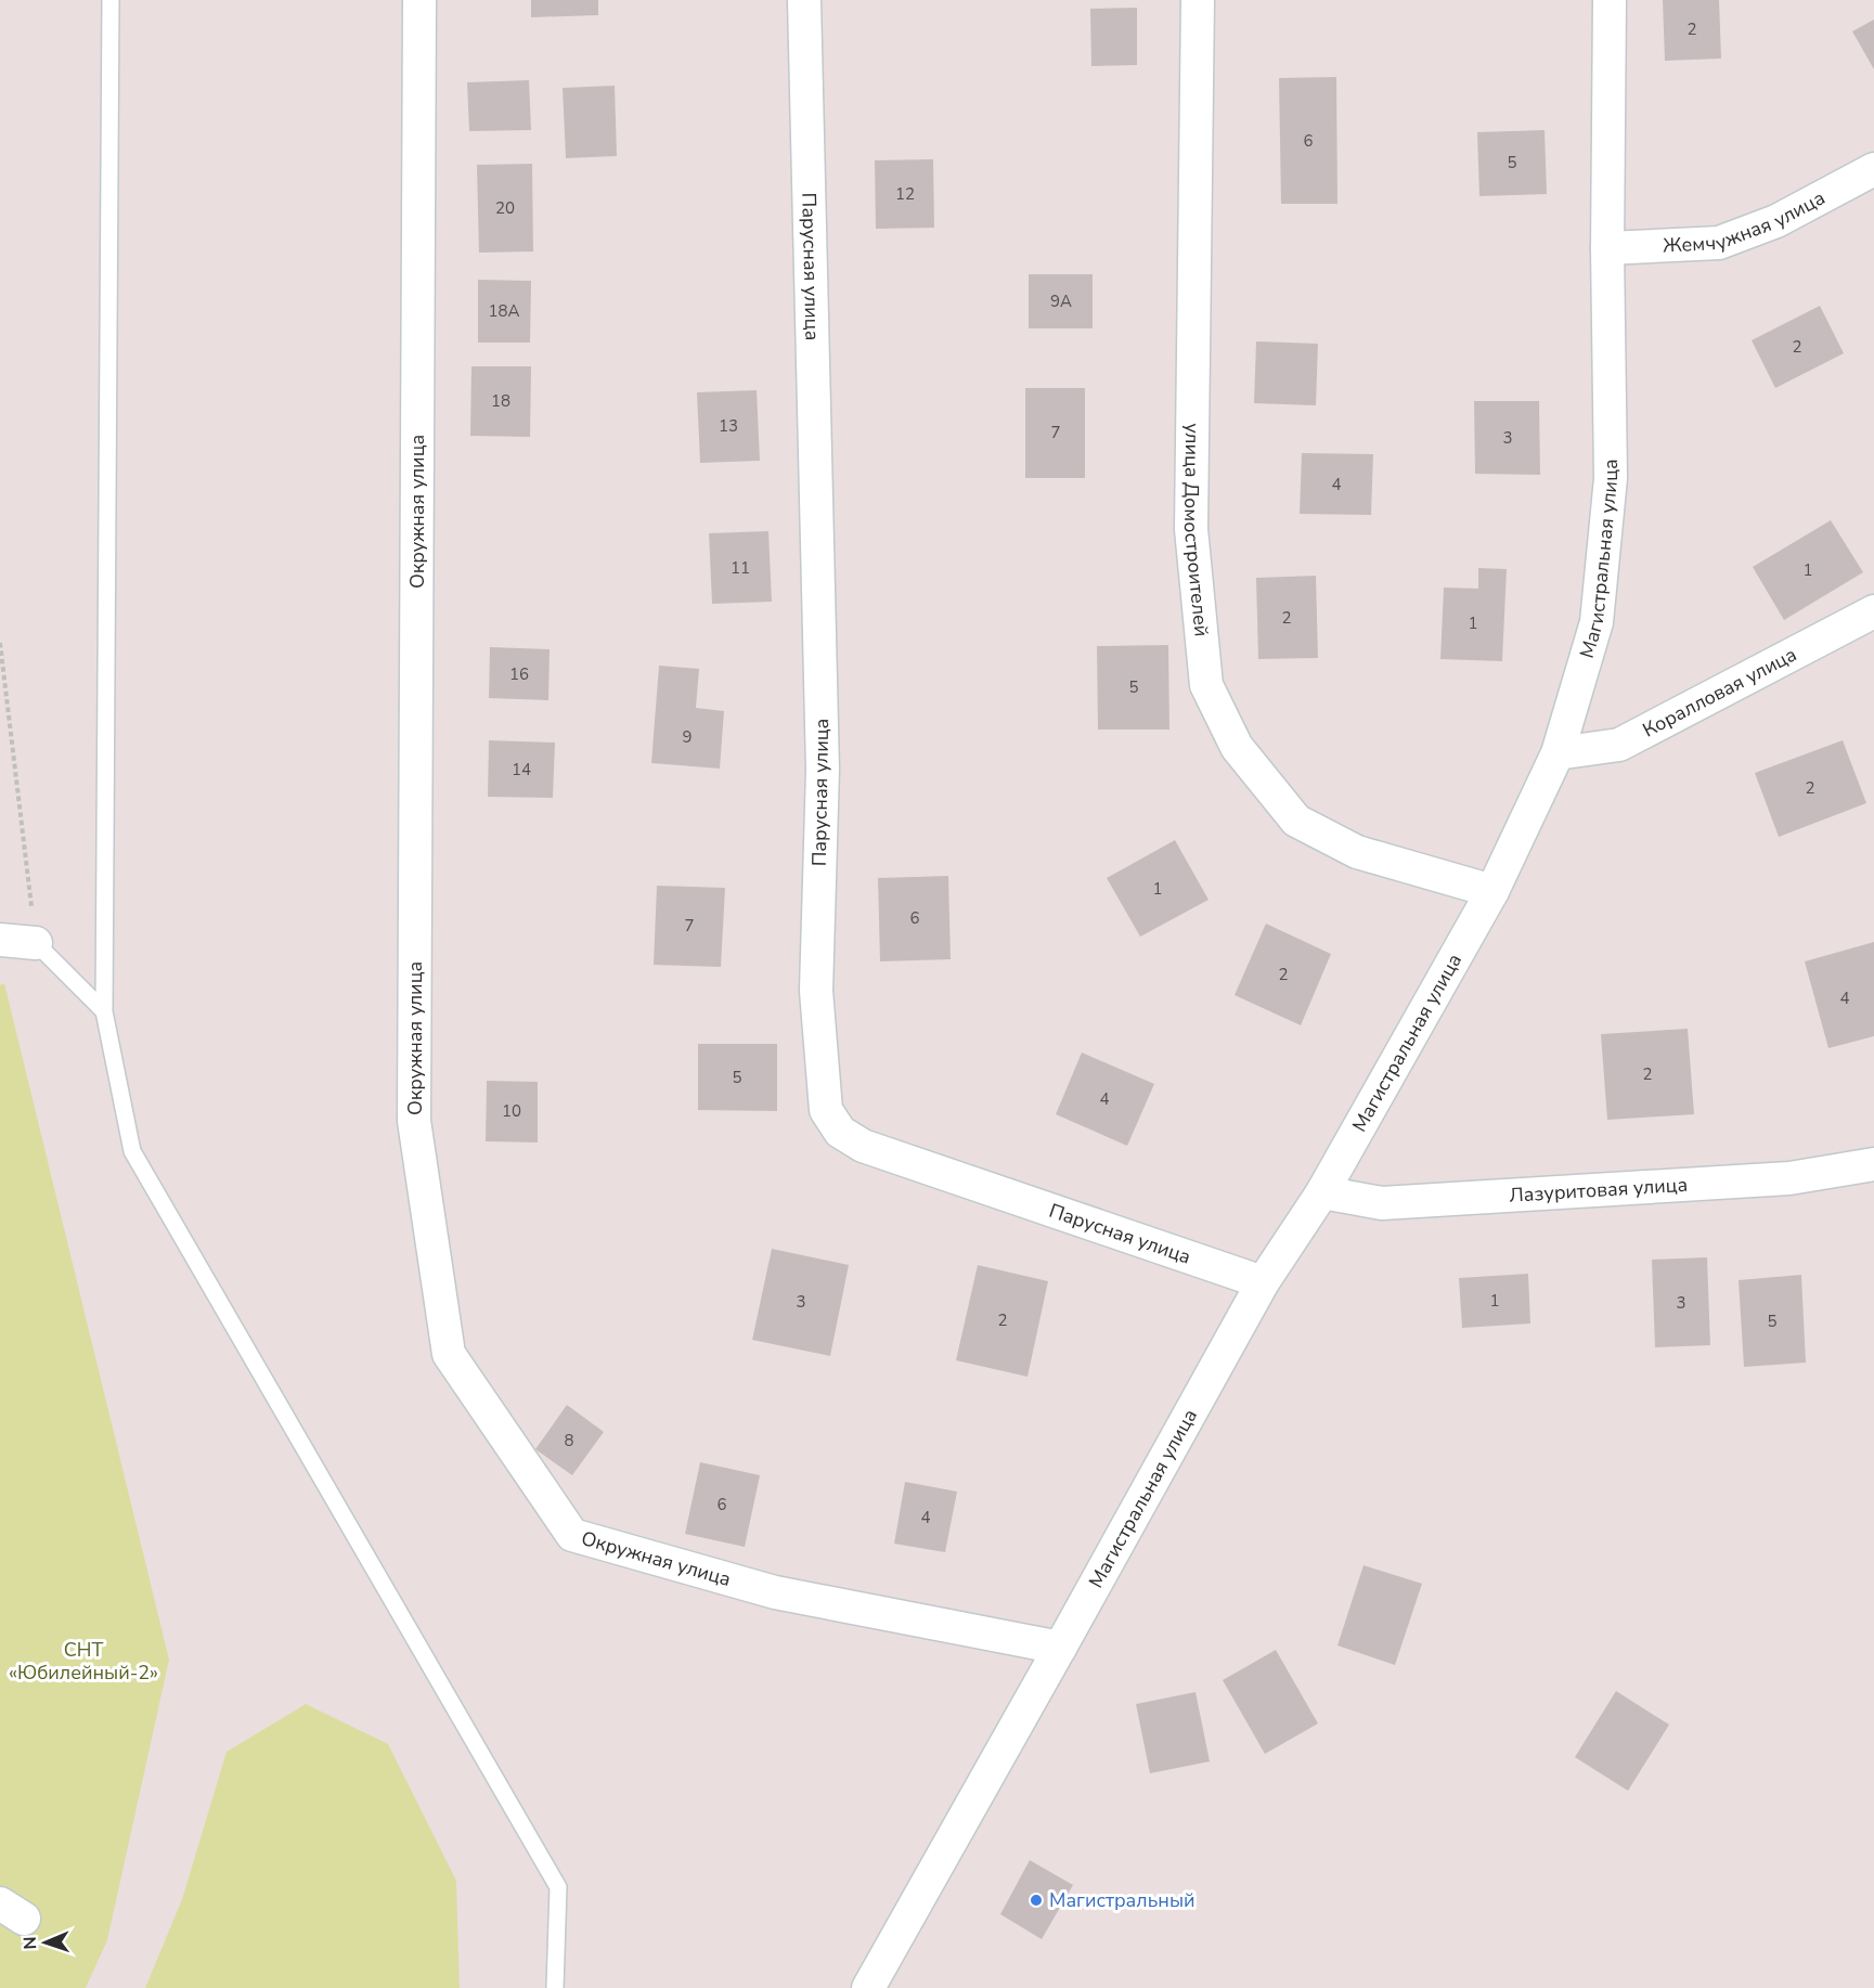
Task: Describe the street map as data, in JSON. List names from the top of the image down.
{
  "streets": {
    "street": [
      "Жемчужная улица",
      "Парусная улица",
      "Окружная улица",
      "улица Домостроителей",
      "Магистральная улица",
      "Коралловая улица",
      "Лазуритовая улица"
    ]
  },
  "crossings": [
    ["Жемчужная улица", "Магистральная улица"],
    ["Парусная улица", "Магистральная улица"],
    ["Окружная улица", "Магистральная улица"],
    ["улица Домостроителей", "Магистральная улица"],
    ["Магистральная улица", "Коралловая улица"],
    ["Магистральная улица", "Лазуритовая улица"]
  ],
  "parks": ["СНТ «Юбилейный-2»"],
  "places": ["Магистральный"],
  "house_numbers": [
    "2",
    "6",
    "5",
    "12",
    "20",
    "9А",
    "18А",
    "2",
    "18",
    "13",
    "7",
    "3",
    "4",
    "11",
    "1",
    "2",
    "1",
    "16",
    "5",
    "9",
    "14",
    "2",
    "1",
    "6",
    "7",
    "2",
    "4",
    "2",
    "5",
    "4",
    "10",
    "1",
    "3",
    "3",
    "2",
    "5",
    "8",
    "6",
    "4"
  ],
  "north": "left"
}
